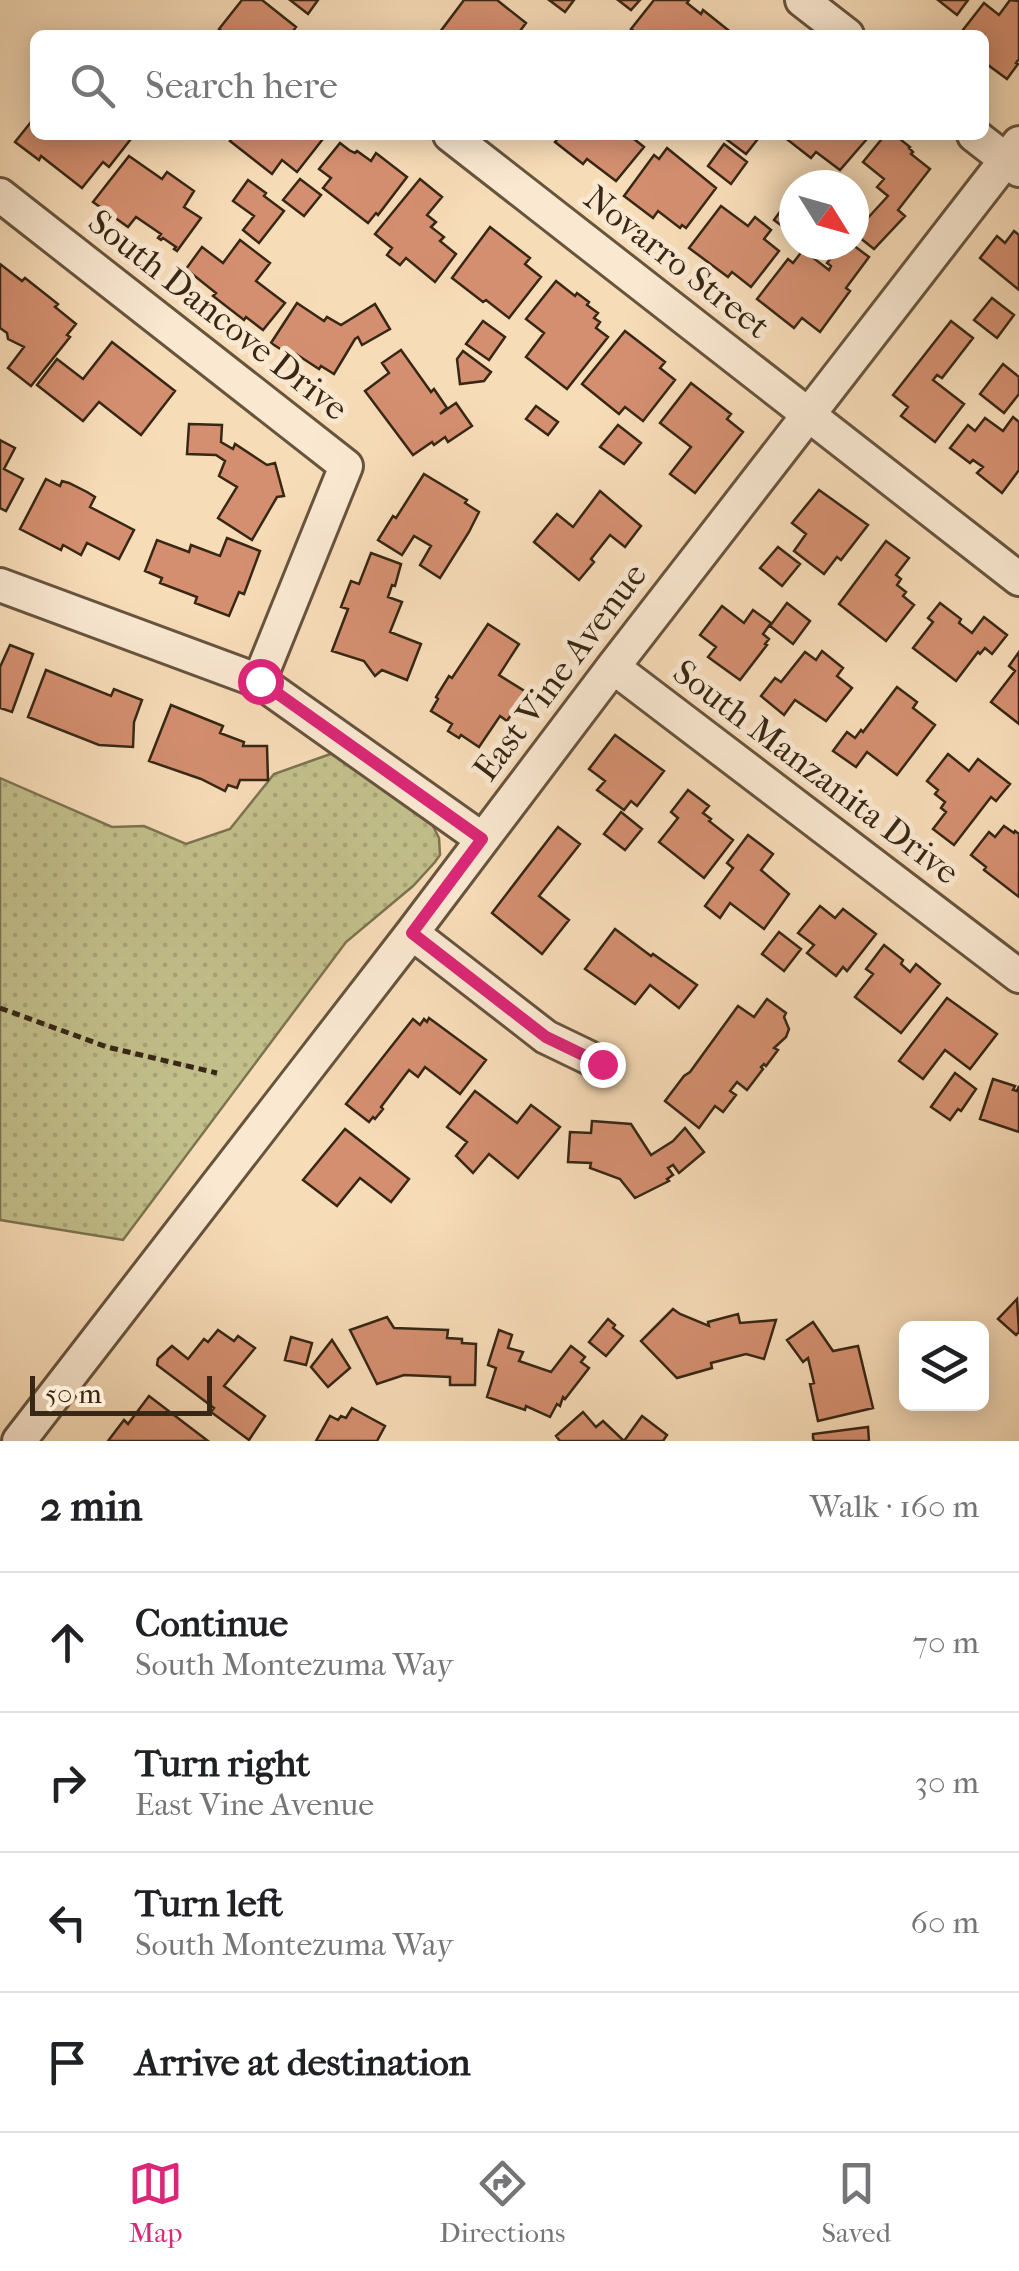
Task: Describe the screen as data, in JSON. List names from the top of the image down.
{
  "streets": {
    "street": [
      "Novarro Street",
      "South Dancove Drive",
      "East Vine Avenue",
      "South Manzanita Drive"
    ]
  },
  "crossings": [
    ["Novarro Street", "East Vine Avenue"],
    ["East Vine Avenue", "South Manzanita Drive"]
  ],
  "scale_bar": "50 m",
  "north": "bottom right",
  "page": {
    "search": "Search here",
    "scale": "50 m",
    "heading": ["2 min", "Walk · 160 m"],
    "list": [
      ["Continue", "South Montezuma Way", "70 m"],
      ["Turn right", "East Vine Avenue", "30 m"],
      ["Turn left", "South Montezuma Way", "60 m"],
      "Arrive at destination"
    ],
    "nav": ["Map", "Directions", "Saved"]
  }
}
